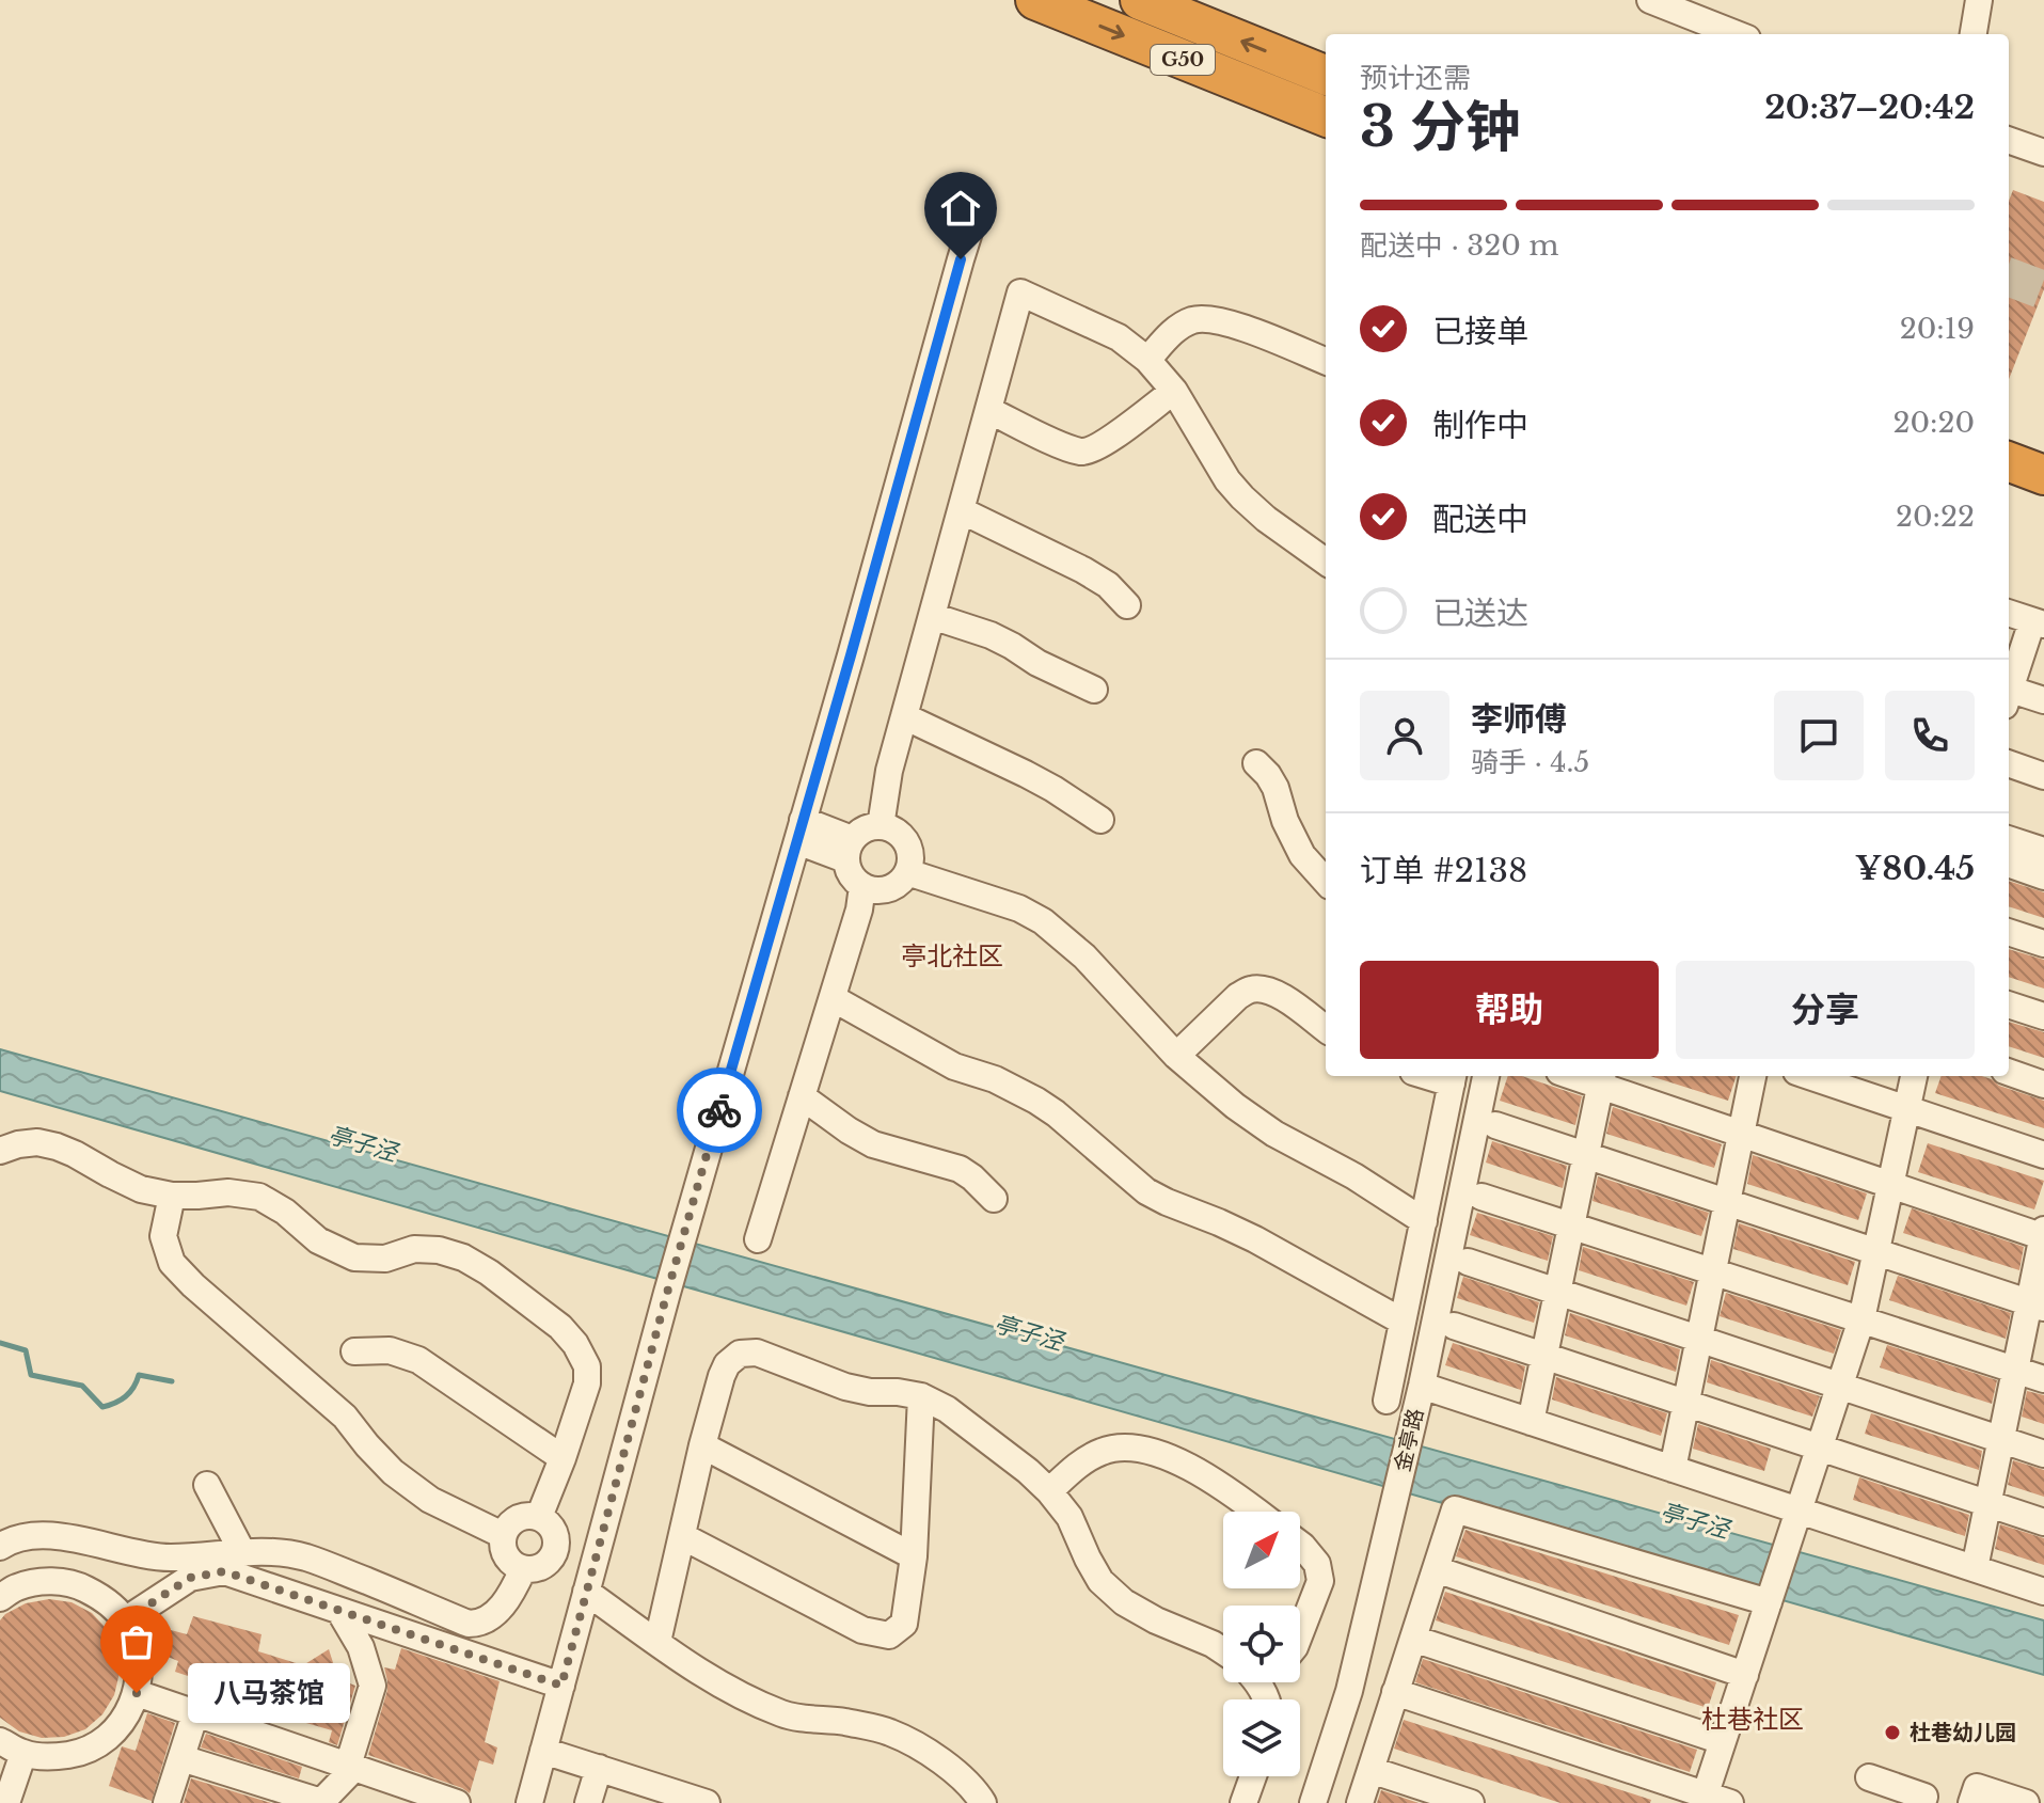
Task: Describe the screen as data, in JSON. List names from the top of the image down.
{
  "streets": {
    "highway": ["G50"],
    "street": ["金亭路"]
  },
  "districts": ["亭北社区", "杜巷社区"],
  "water": ["亭子泾"],
  "places": ["八马茶馆", "杜巷幼儿园"],
  "north": "top right",
  "page": {
    "heading": ["3 分钟", "预计还需", "20:37–20:42"],
    "panel": [
      "李师傅",
      "骑手 · 4.5",
      "订单 #2138",
      "¥80.45"
    ],
    "bar": "配送中 · 320 m",
    "list": [
      ["已接单", "20:19"],
      ["制作中", "20:20"],
      ["配送中", "20:22"],
      "已送达"
    ],
    "buttons": ["帮助", "分享"],
    "bubble": "八马茶馆"
  }
}
